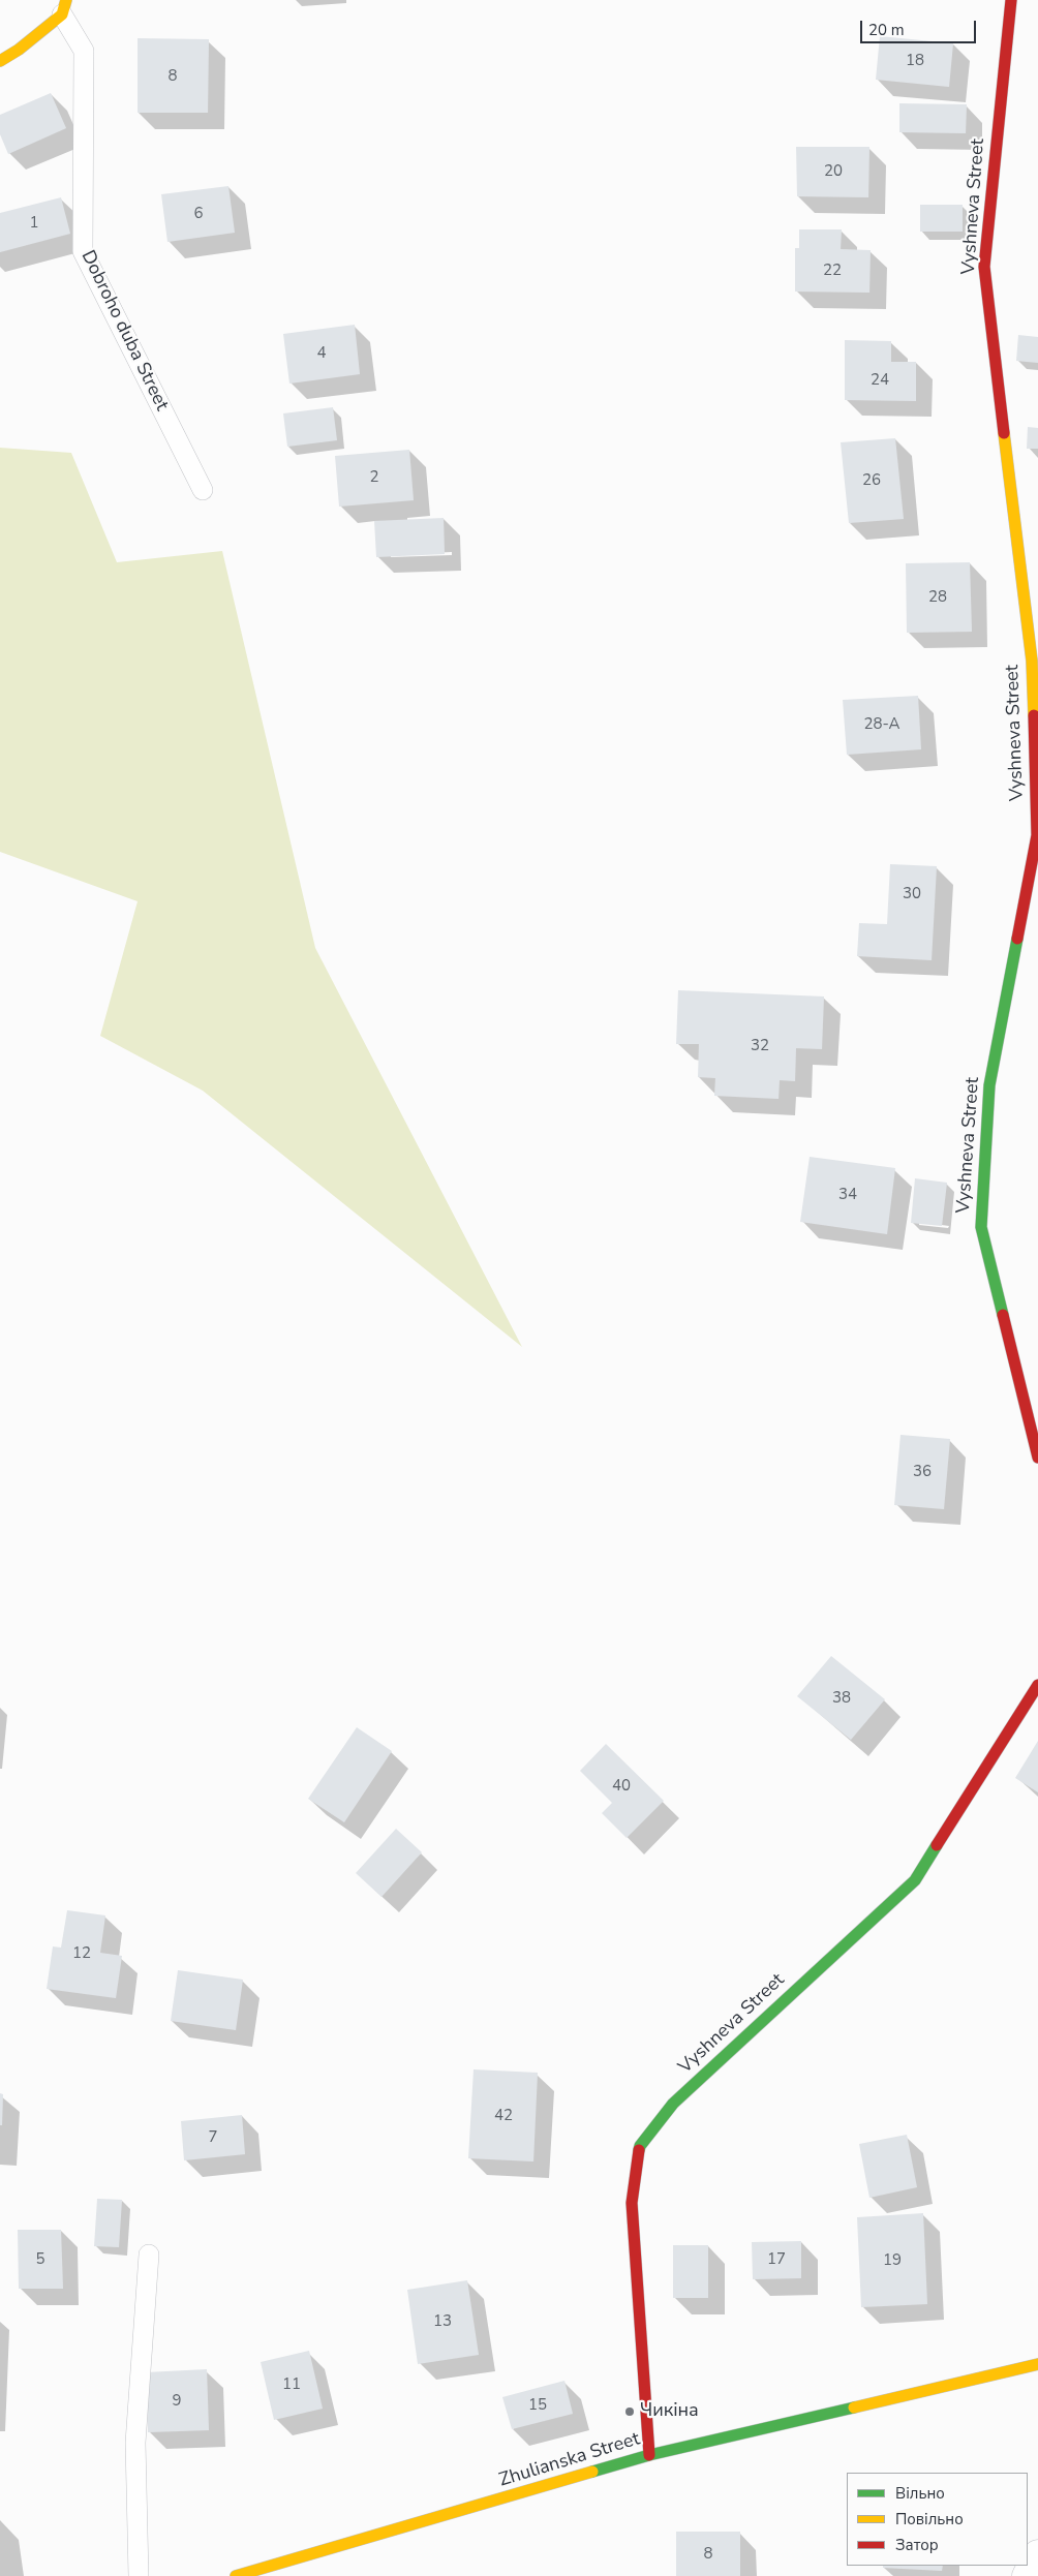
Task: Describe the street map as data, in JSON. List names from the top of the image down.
{
  "streets": {
    "street": ["Vyshneva Street", "Dobroho duba Street", "Zhulianska Street"]
  },
  "crossings": [
    ["Vyshneva Street", "Zhulianska Street"]
  ],
  "places": ["Чикіна"],
  "house_numbers": [
    "18",
    "8",
    "20",
    "6",
    "1",
    "22",
    "4",
    "24",
    "2",
    "26",
    "28",
    "28-А",
    "30",
    "32",
    "34",
    "36",
    "38",
    "40",
    "12",
    "42",
    "7",
    "5",
    "17",
    "19",
    "13",
    "11",
    "9",
    "15",
    "8"
  ],
  "legend": ["Вільно", "Повільно", "Затор"],
  "scale_bar": "20 m"
}
